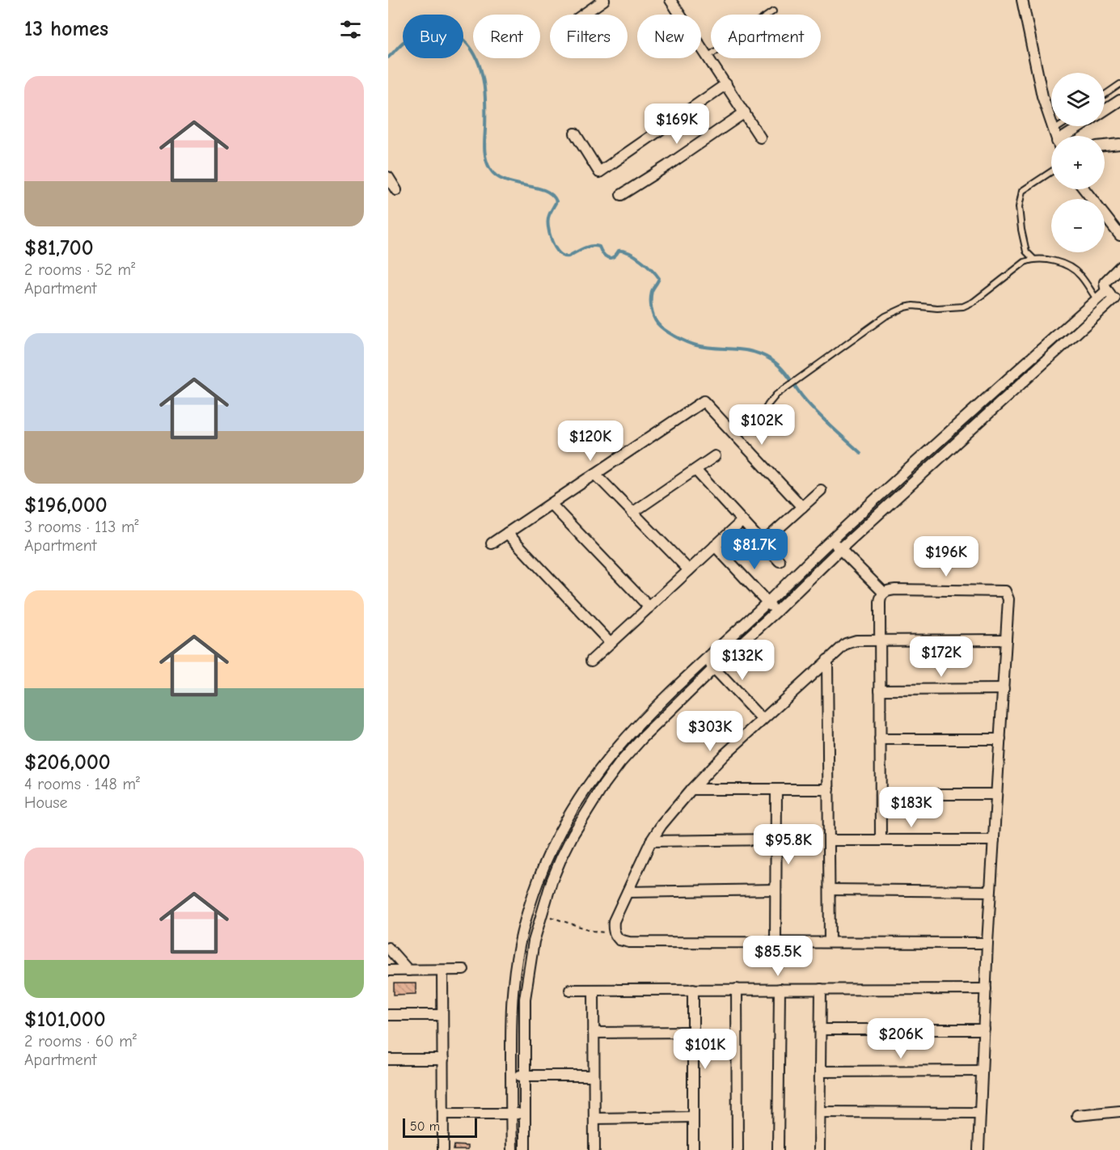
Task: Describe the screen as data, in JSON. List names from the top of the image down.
{
  "scale_bar": "50 m",
  "page": {
    "heading": "13 homes",
    "chip": [
      "Buy",
      "Rent",
      "Filters",
      "New",
      "Apartment"
    ],
    "list": [
      {
        "name": "$81,700",
        "note": "2 rooms · 52 m² · Apartment"
      },
      {
        "name": "$196,000",
        "note": "3 rooms · 113 m² · Apartment"
      },
      {
        "name": "$206,000",
        "note": "4 rooms · 148 m² · House"
      },
      {
        "name": "$101,000",
        "note": "2 rooms · 60 m² · Apartment"
      }
    ],
    "map_buttons": ["+", "−"],
    "price": [
      "$169K",
      "$102K",
      "$120K",
      "$81.7K",
      "$196K",
      "$172K",
      "$132K",
      "$303K",
      "$183K",
      "$95.8K",
      "$85.5K",
      "$206K",
      "$101K"
    ],
    "scale": "50 m"
  }
}
